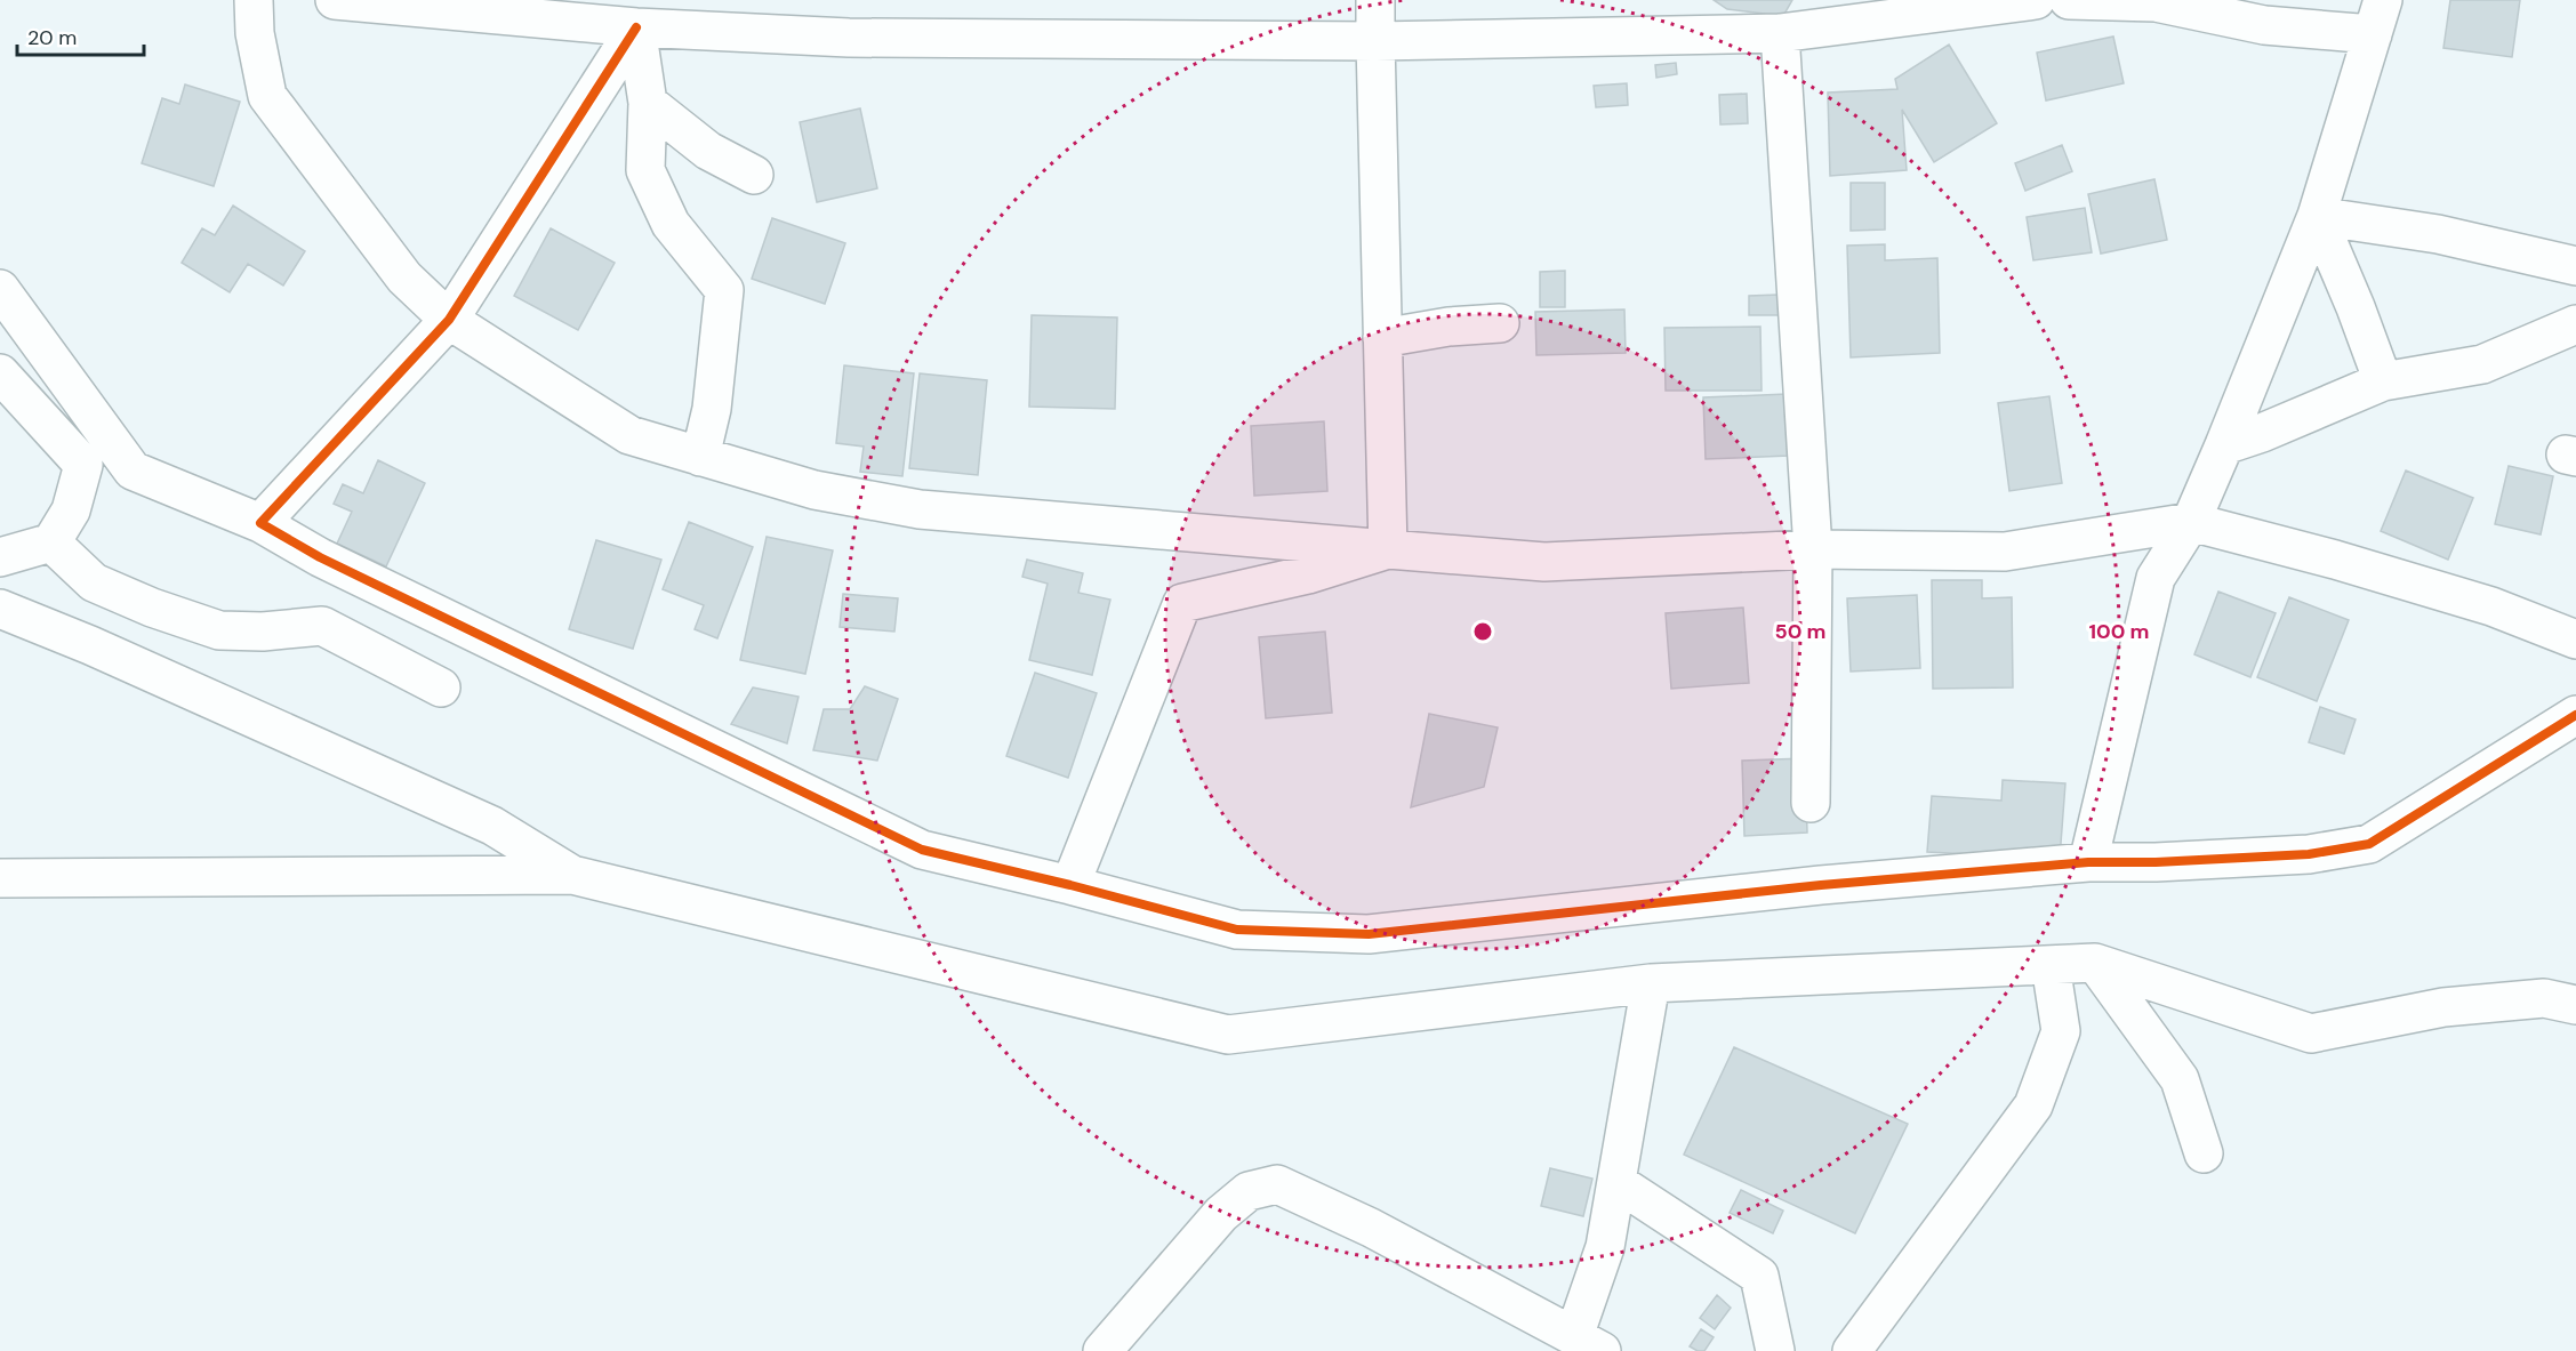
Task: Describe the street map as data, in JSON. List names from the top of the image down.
{
  "scale_bar": "20 m",
  "rings": ["50 m", "100 m"]
}
